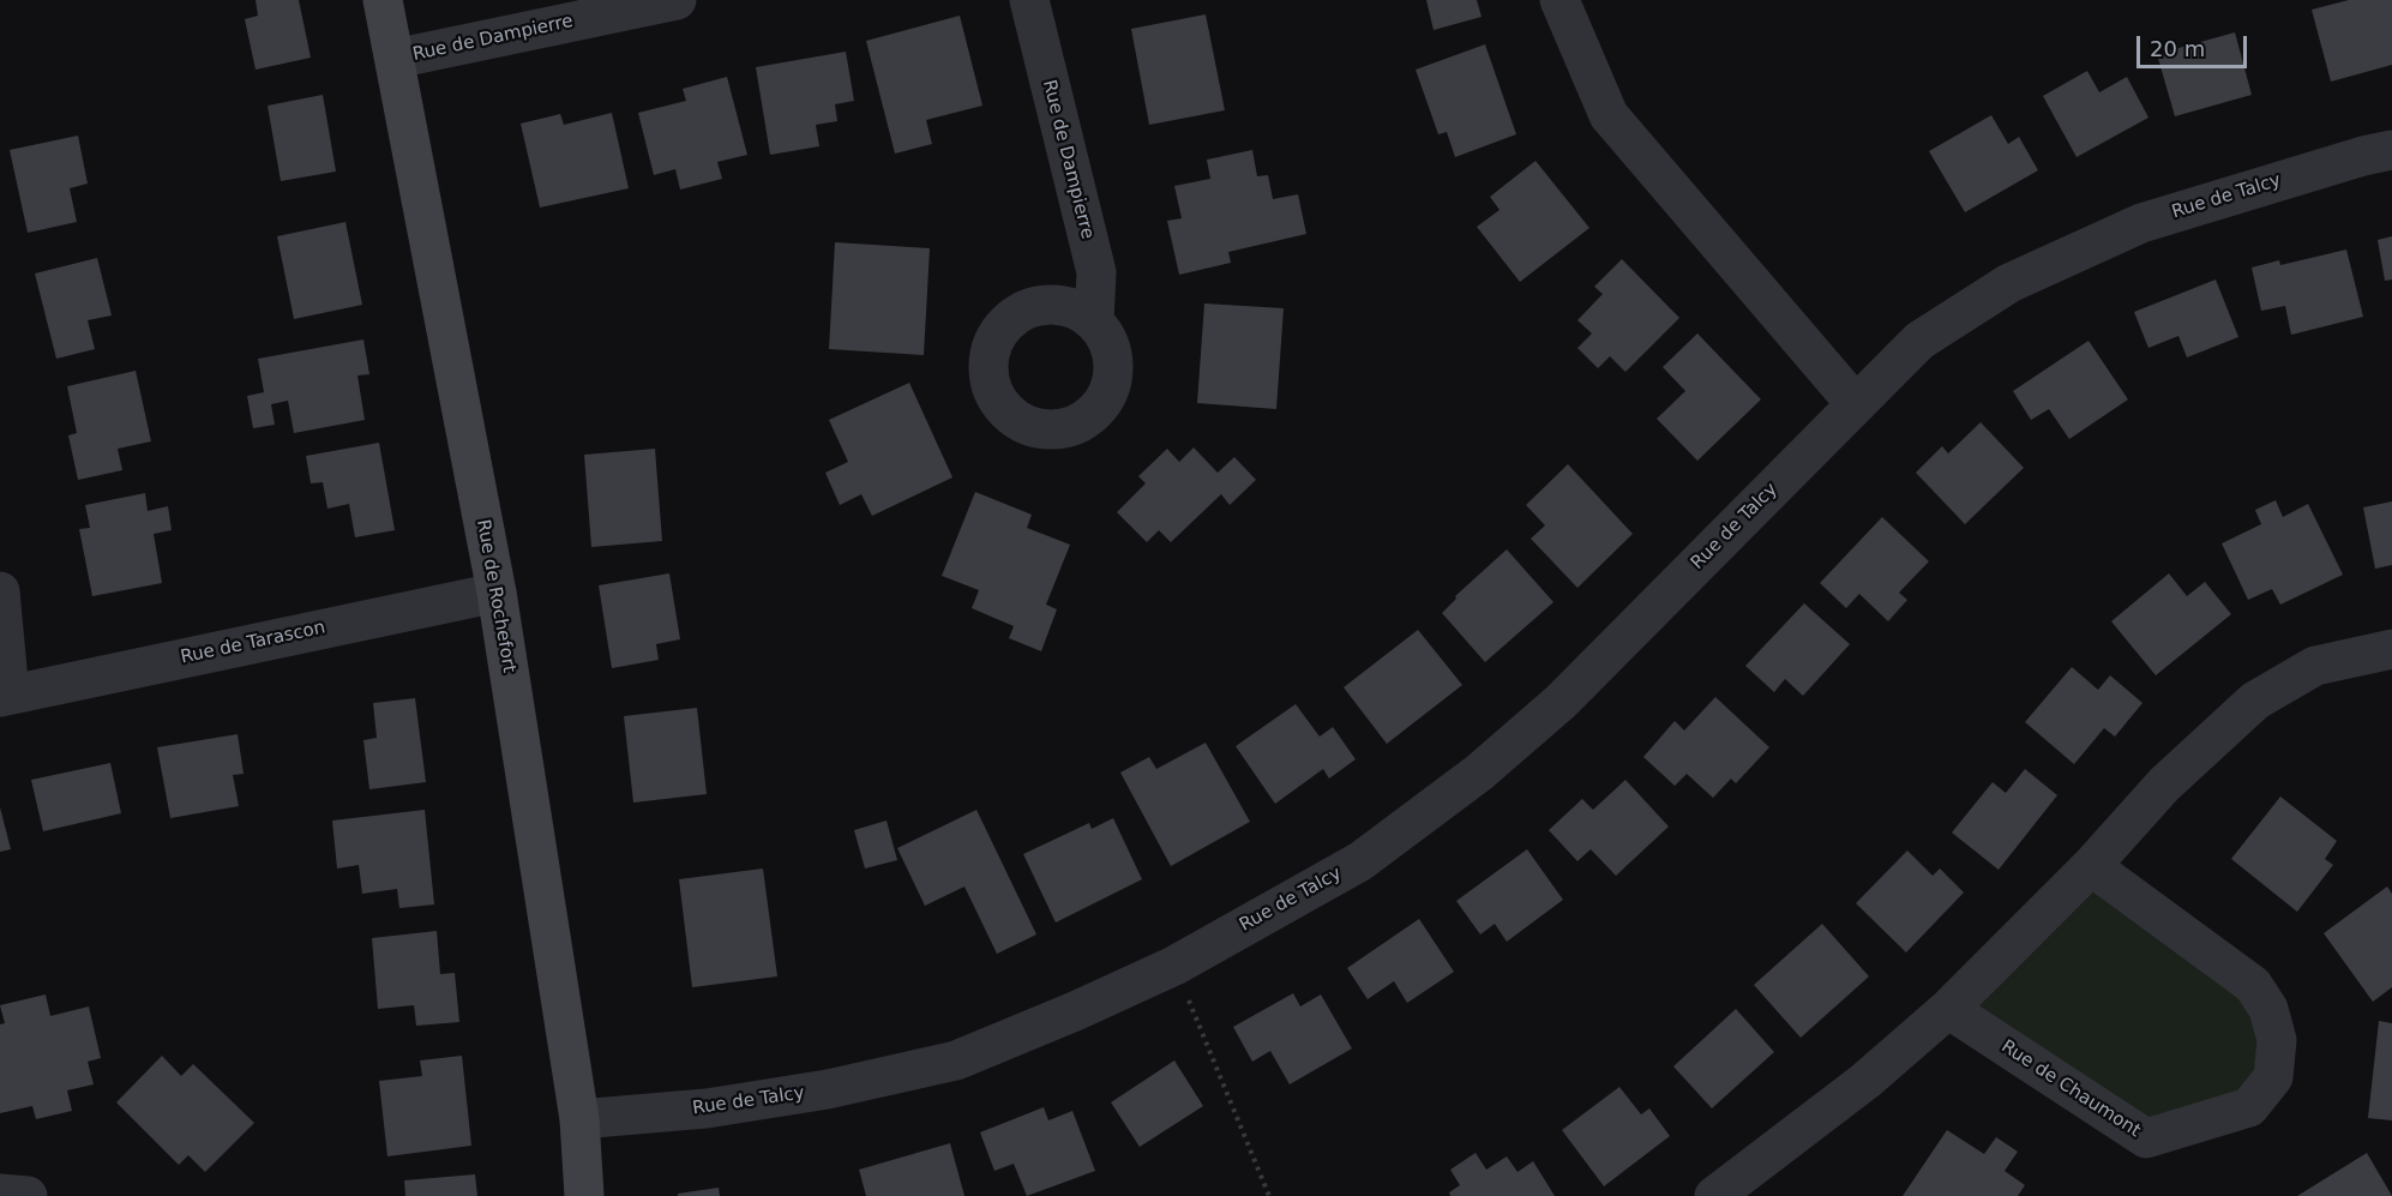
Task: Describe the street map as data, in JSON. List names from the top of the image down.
{
  "streets": {
    "street": [
      "Rue de Dampierre",
      "Rue de Talcy",
      "Rue de Rochefort",
      "Rue de Tarascon",
      "Rue de Chaumont"
    ]
  },
  "crossings": [
    ["Rue de Dampierre", "Rue de Rochefort"],
    ["Rue de Talcy", "Rue de Rochefort"],
    ["Rue de Rochefort", "Rue de Tarascon"]
  ],
  "scale_bar": "20 m"
}
